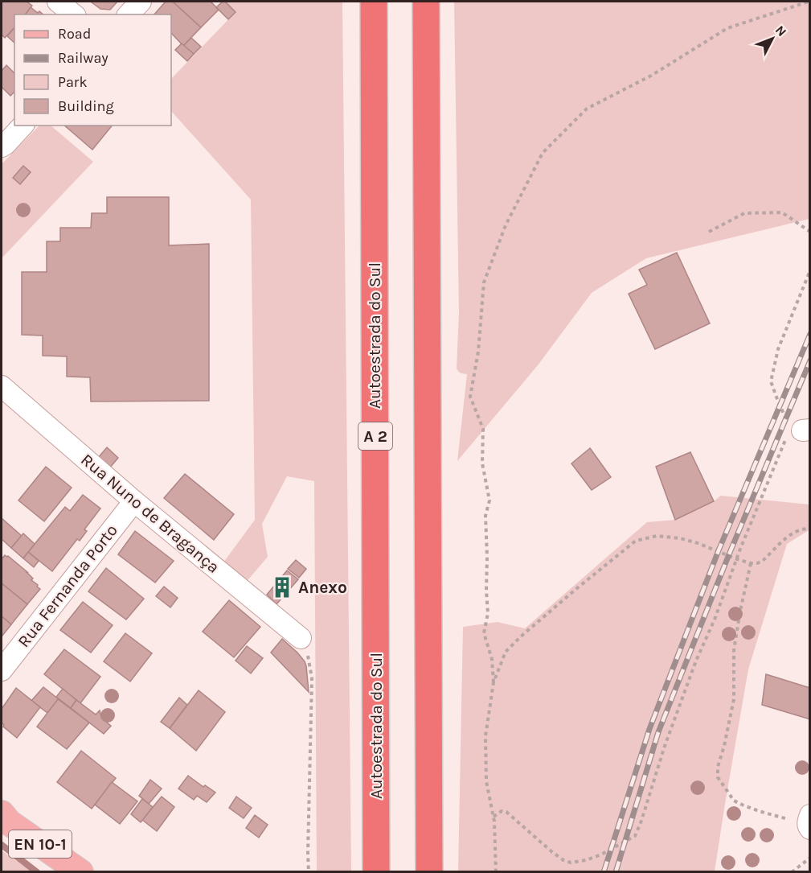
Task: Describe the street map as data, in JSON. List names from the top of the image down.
{
  "streets": {
    "highway": ["Autoestrada do Sul", "A 2"],
    "main road": ["EN 10-1"],
    "street": ["Rua Nuno de Bragança", "Rua Fernanda Porto"]
  },
  "crossings": [
    ["Rua Nuno de Bragança", "Rua Fernanda Porto"]
  ],
  "places": {
    "building": ["Anexo"]
  },
  "legend": [
    "Road",
    "Railway",
    "Park",
    "Building"
  ],
  "north": "top right"
}
